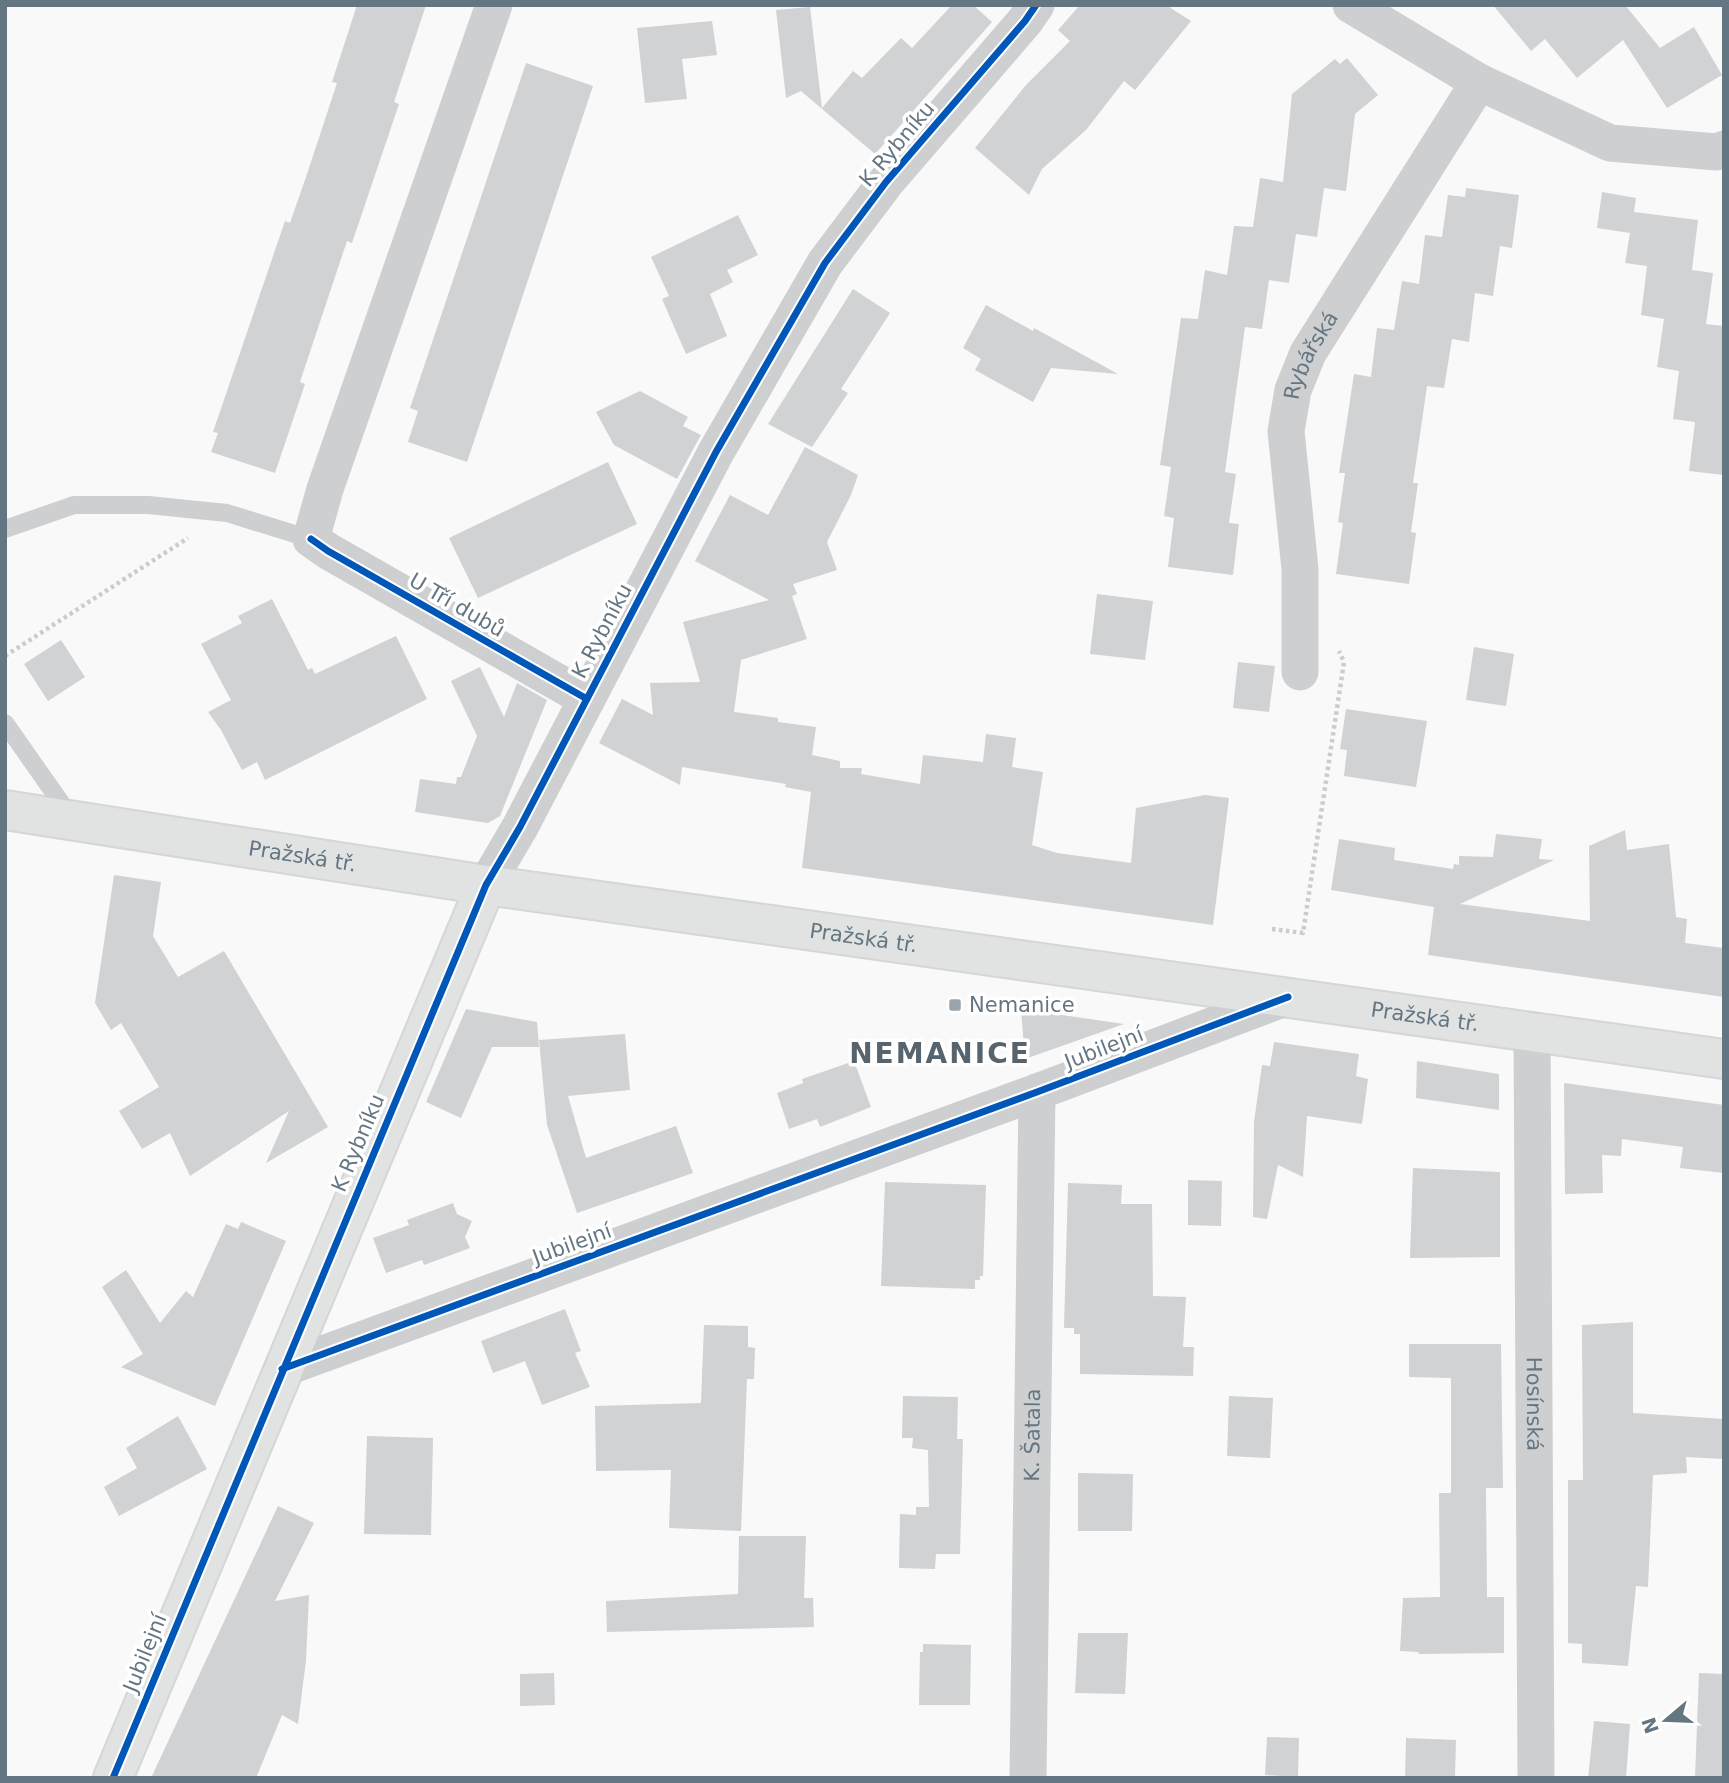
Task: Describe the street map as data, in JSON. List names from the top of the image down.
{
  "streets": {
    "main road": ["K Rybníku", "Pražská tř.", "Jubilejní"],
    "street": [
      "Rybářská",
      "U Tří dubů",
      "Hosínská",
      "K. Šatala"
    ]
  },
  "crossings": [
    ["K Rybníku", "U Tří dubů"],
    ["K Rybníku", "Pražská tř."],
    ["K Rybníku", "Jubilejní"],
    ["Pražská tř.", "Jubilejní"],
    ["Pražská tř.", "Hosínská"],
    ["Jubilejní", "K. Šatala"]
  ],
  "districts": ["NEMANICE"],
  "places": {
    "transit": ["Nemanice"]
  },
  "north": "left"
}
